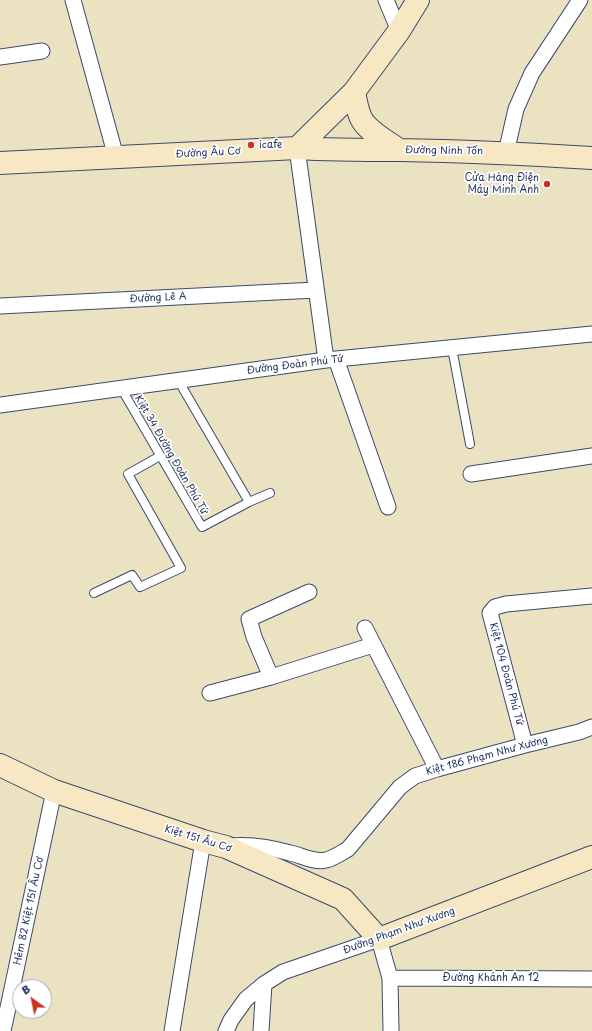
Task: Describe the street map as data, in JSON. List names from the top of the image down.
{
  "streets": {
    "street": [
      "Đường Ninh Tốn",
      "Đường Âu Cơ",
      "Đường Lê A",
      "Đường Đoàn Phú Tứ",
      "Kiệt 104 Đoàn Phú Tứ",
      "Kiệt 186 Phạm Như Xương",
      "Kiệt 151 Âu Cơ",
      "Hẻm 82 Kiệt 151 Âu Cơ",
      "Đường Phạm Như Xương",
      "Đường Khánh An 12"
    ],
    "lane": ["Kiệt 34 Đường Đoàn Phú Tứ"]
  },
  "crossings": [
    ["Đường Ninh Tốn", "Đường Âu Cơ"],
    ["Đường Đoàn Phú Tứ", "Kiệt 34 Đường Đoàn Phú Tứ"],
    ["Kiệt 104 Đoàn Phú Tứ", "Kiệt 186 Phạm Như Xương"],
    ["Kiệt 186 Phạm Như Xương", "Kiệt 151 Âu Cơ"],
    ["Kiệt 151 Âu Cơ", "Hẻm 82 Kiệt 151 Âu Cơ"],
    ["Kiệt 151 Âu Cơ", "Đường Phạm Như Xương"]
  ],
  "places": ["icafe", "Cửa Hàng Điện Máy Minh Anh"],
  "north": "top left"
}
